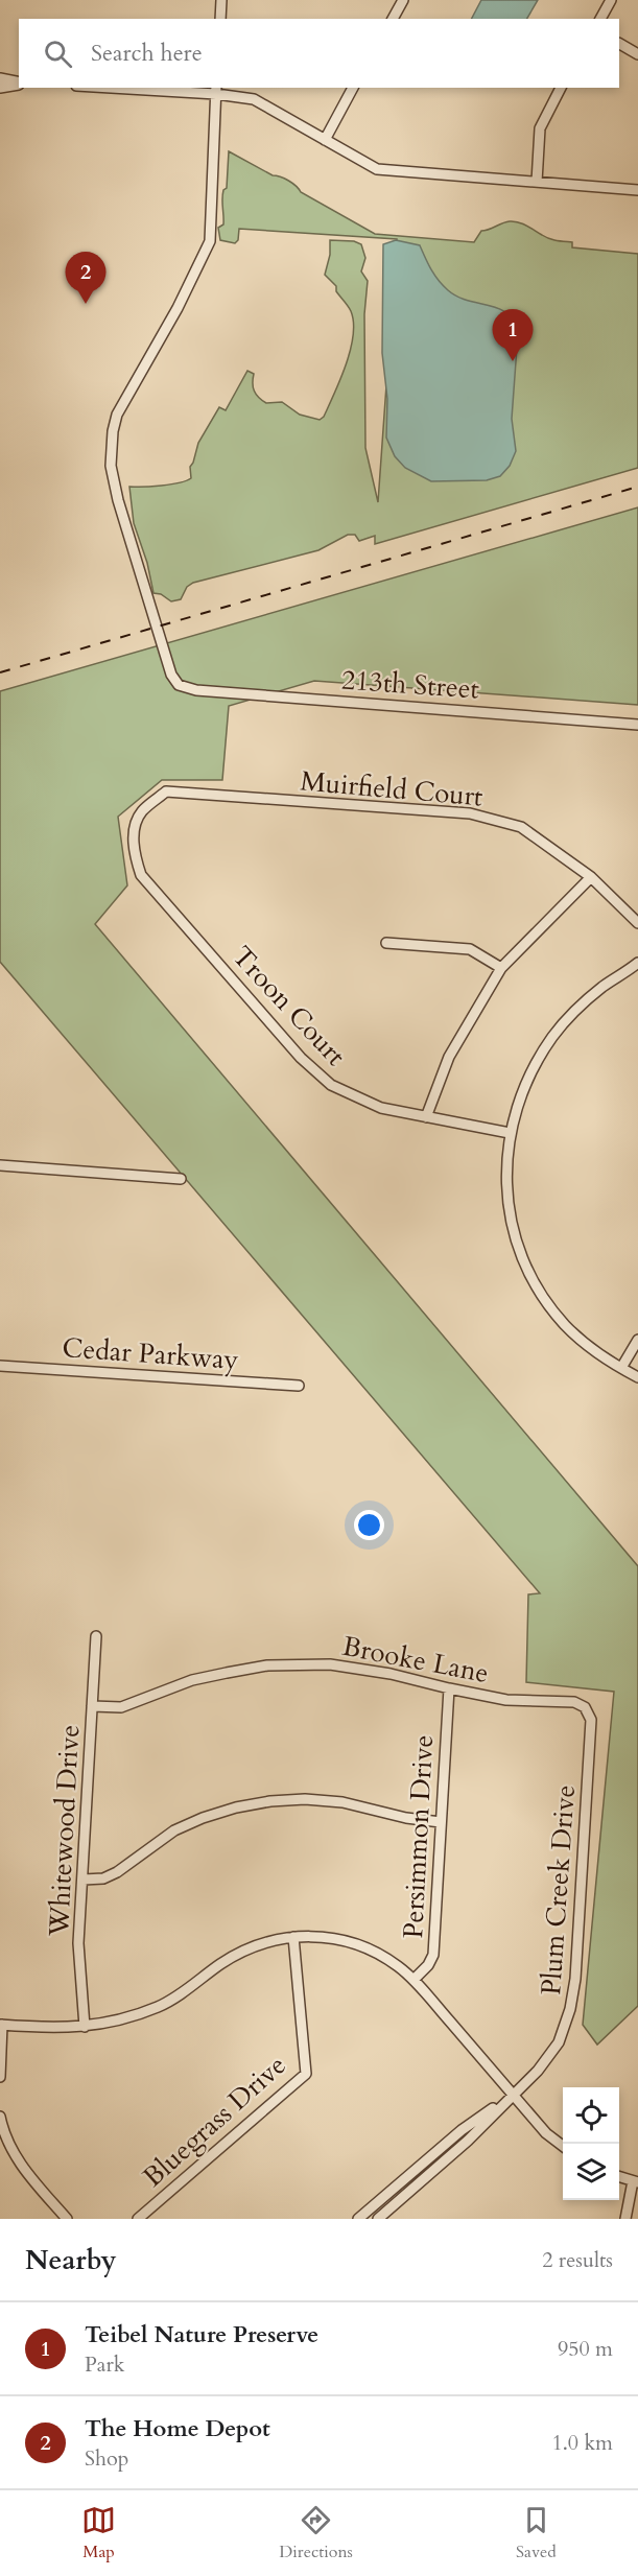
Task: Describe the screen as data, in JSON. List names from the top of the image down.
{
  "streets": {
    "street": [
      "213th Street",
      "Muirfield Court",
      "Troon Court",
      "Cedar Parkway",
      "Brooke Lane",
      "Whitewood Drive",
      "Persimmon Drive",
      "Plum Creek Drive",
      "Bluegrass Drive"
    ]
  },
  "crossings": [
    ["Muirfield Court", "Troon Court"],
    ["Brooke Lane", "Whitewood Drive"],
    ["Brooke Lane", "Persimmon Drive"],
    ["Brooke Lane", "Plum Creek Drive"]
  ],
  "page": {
    "search": "Search here",
    "pins": ["2", "1"],
    "heading": ["Nearby", "2 results"],
    "list": [
      {
        "mark": "1",
        "name": "Teibel Nature Preserve",
        "note": "Park",
        "value": "950 m"
      },
      {
        "mark": "2",
        "name": "The Home Depot",
        "note": "Shop",
        "value": "1.0 km"
      }
    ],
    "nav": ["Map", "Directions", "Saved"]
  }
}
